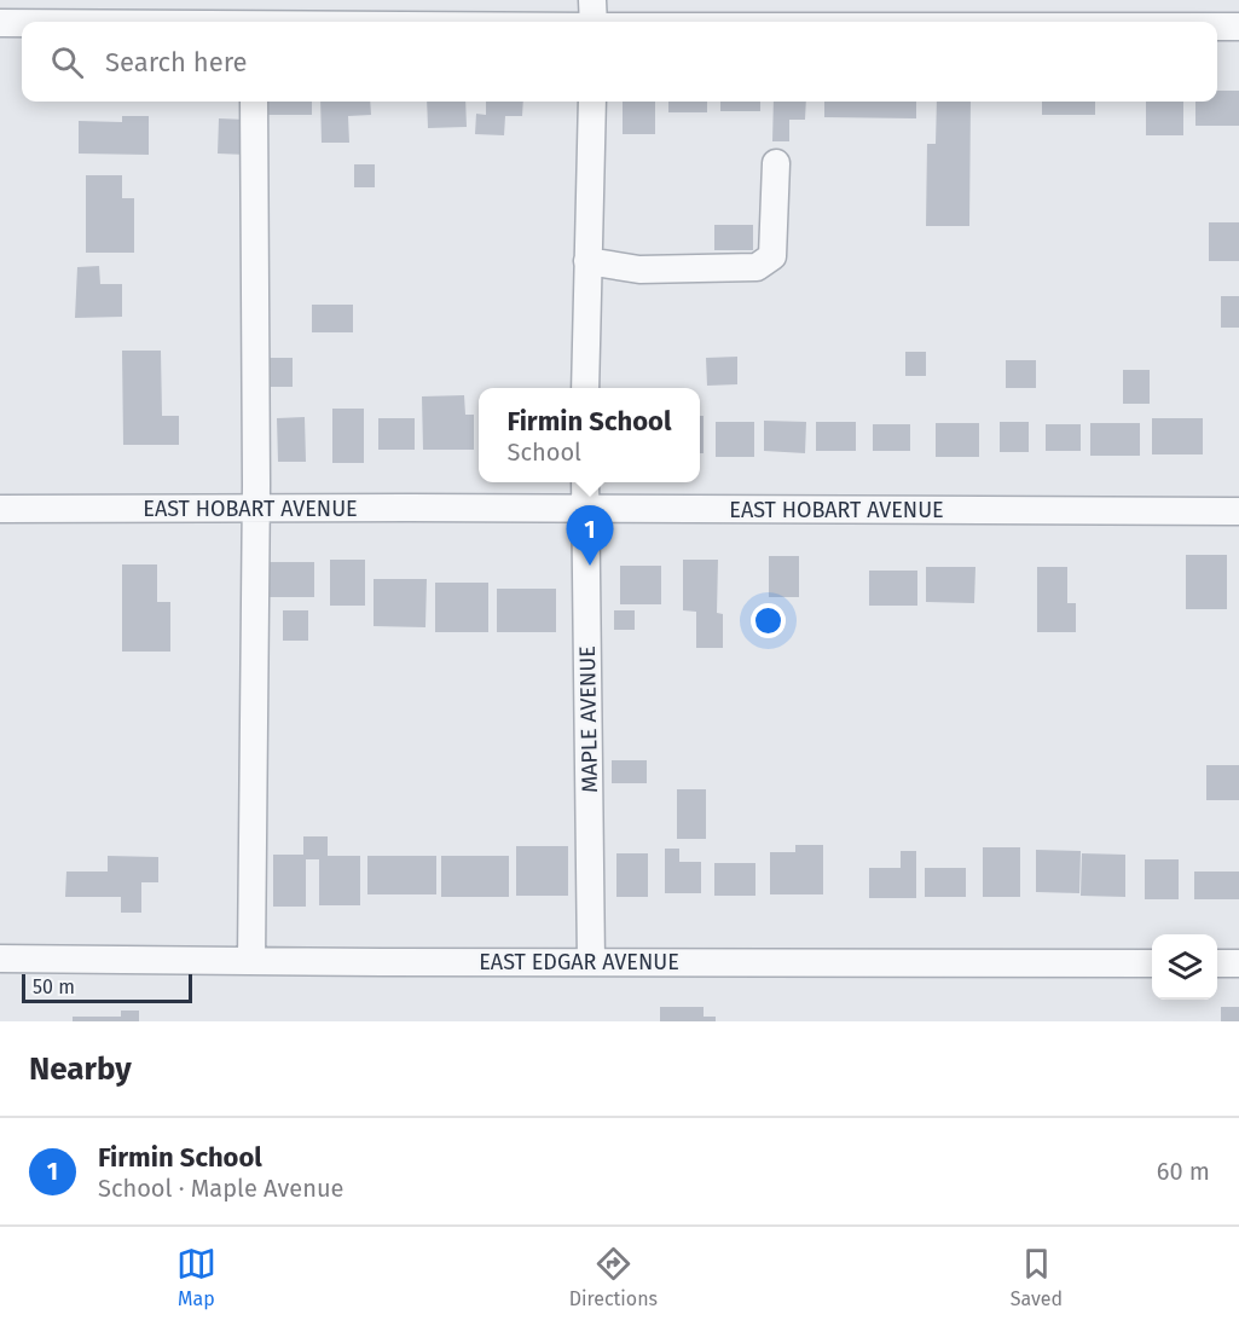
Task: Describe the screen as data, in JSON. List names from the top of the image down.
{
  "streets": {
    "street": ["EAST HOBART AVENUE", "MAPLE AVENUE", "EAST EDGAR AVENUE"]
  },
  "crossings": [
    ["EAST HOBART AVENUE", "MAPLE AVENUE"],
    ["MAPLE AVENUE", "EAST EDGAR AVENUE"]
  ],
  "scale_bar": "50 m",
  "page": {
    "search": "Search here",
    "popup": ["Firmin School", "School"],
    "pins": "1",
    "scale": "50 m",
    "heading": "Nearby",
    "list": [
      {
        "mark": "1",
        "name": "Firmin School",
        "note": "School · Maple Avenue",
        "value": "60 m"
      }
    ],
    "nav": ["Map", "Directions", "Saved"]
  }
}
